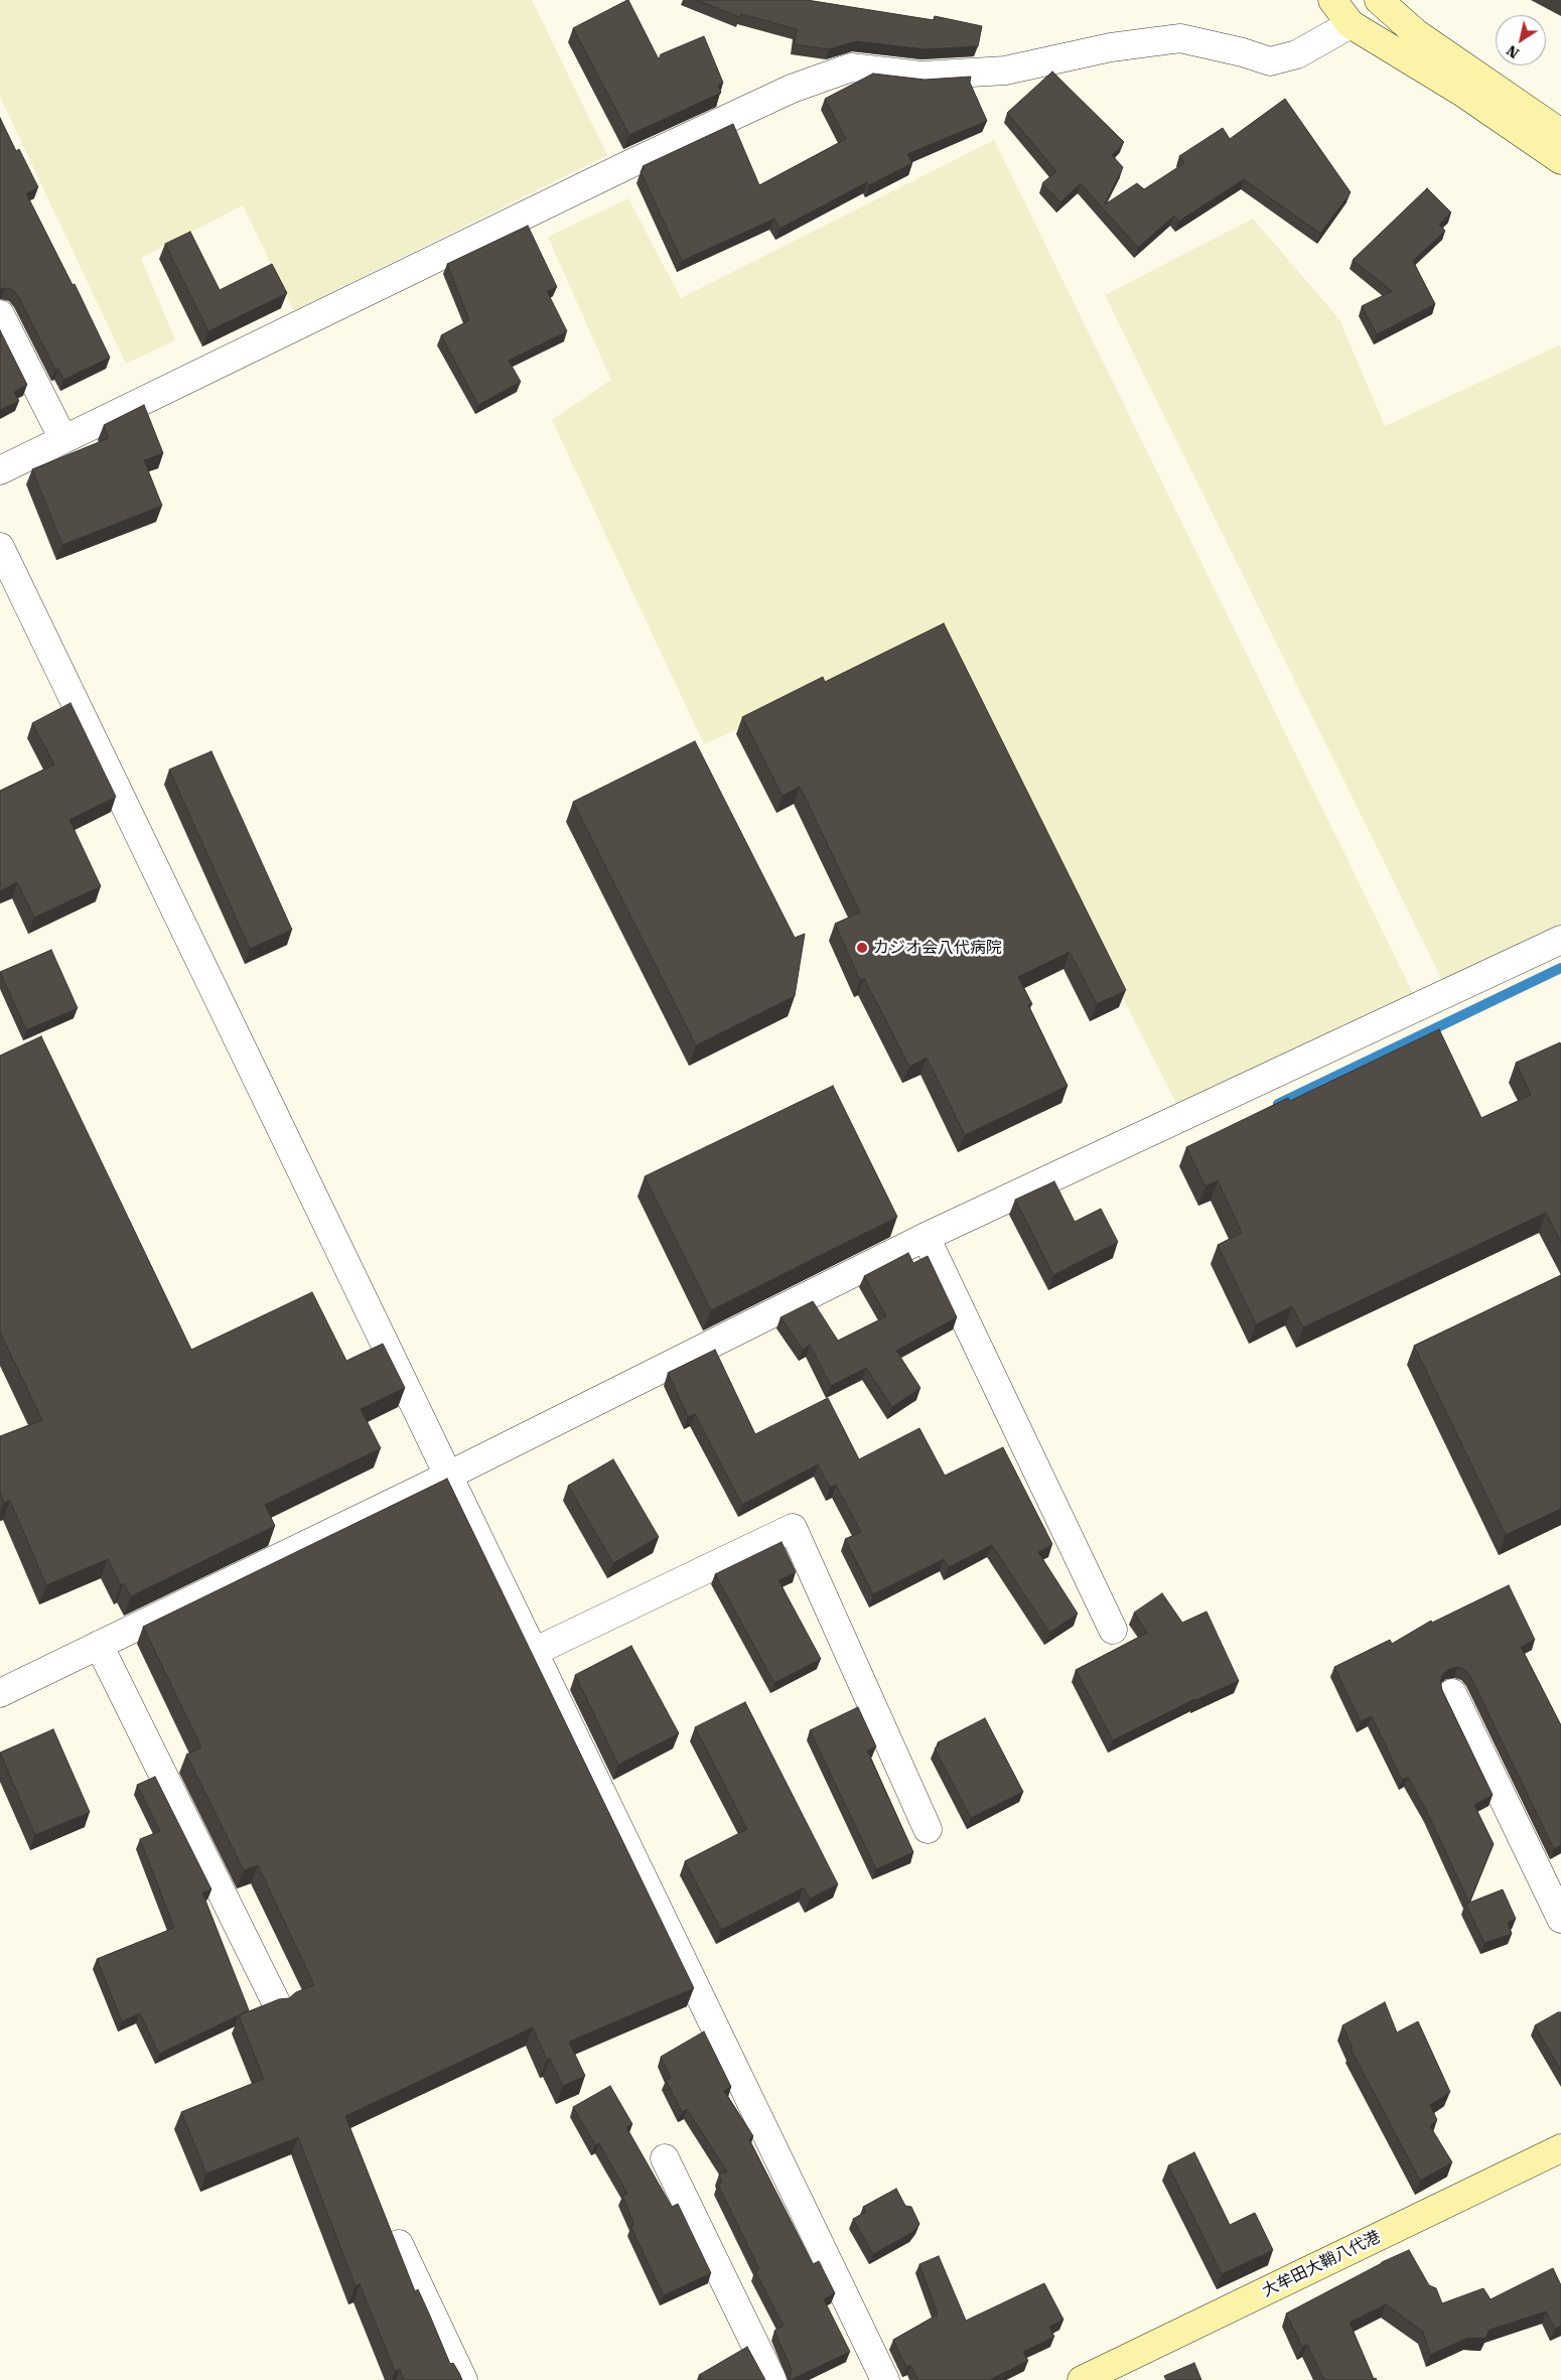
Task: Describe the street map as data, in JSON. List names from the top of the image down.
{
  "streets": {
    "main road": ["大牟田大鞘八代港"]
  },
  "places": ["カジオ会八代病院"],
  "north": "bottom left"
}
